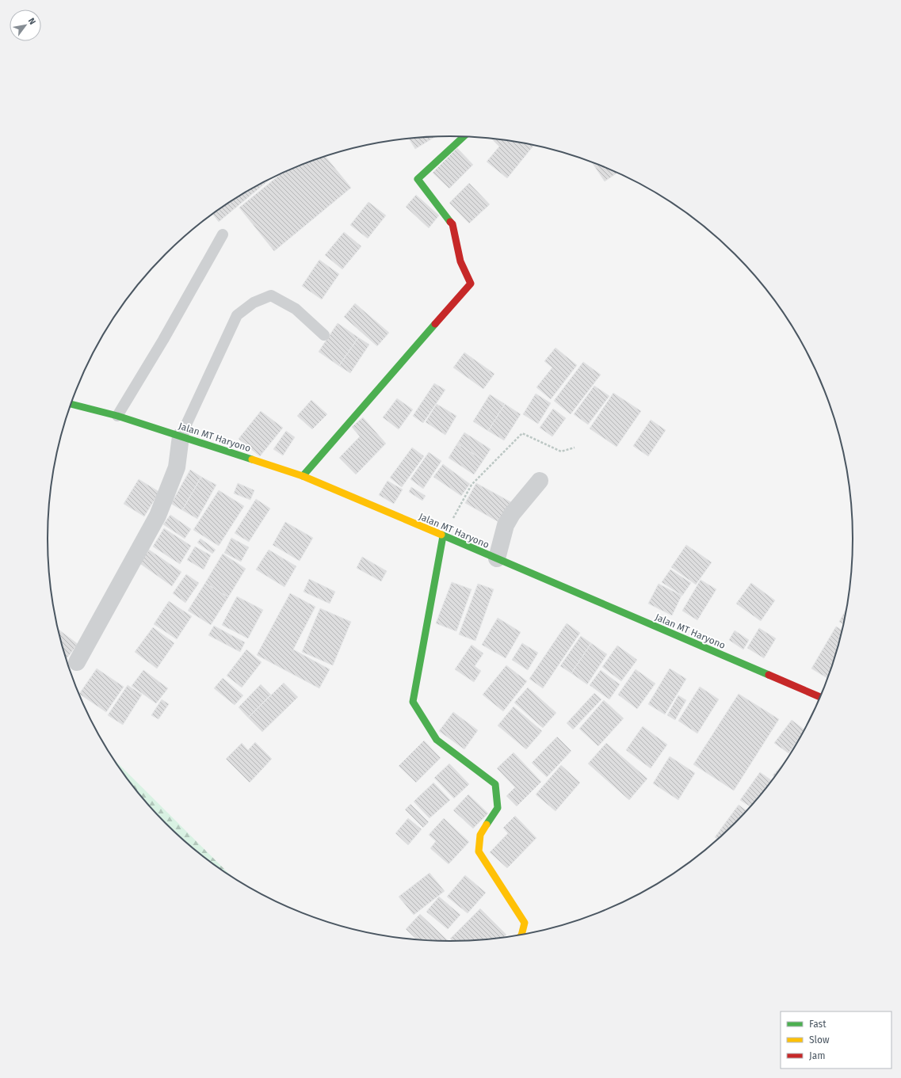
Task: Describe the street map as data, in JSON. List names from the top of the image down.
{
  "streets": {
    "street": ["Jalan MT Haryono"]
  },
  "legend": ["Fast", "Slow", "Jam"],
  "north": "top right"
}
